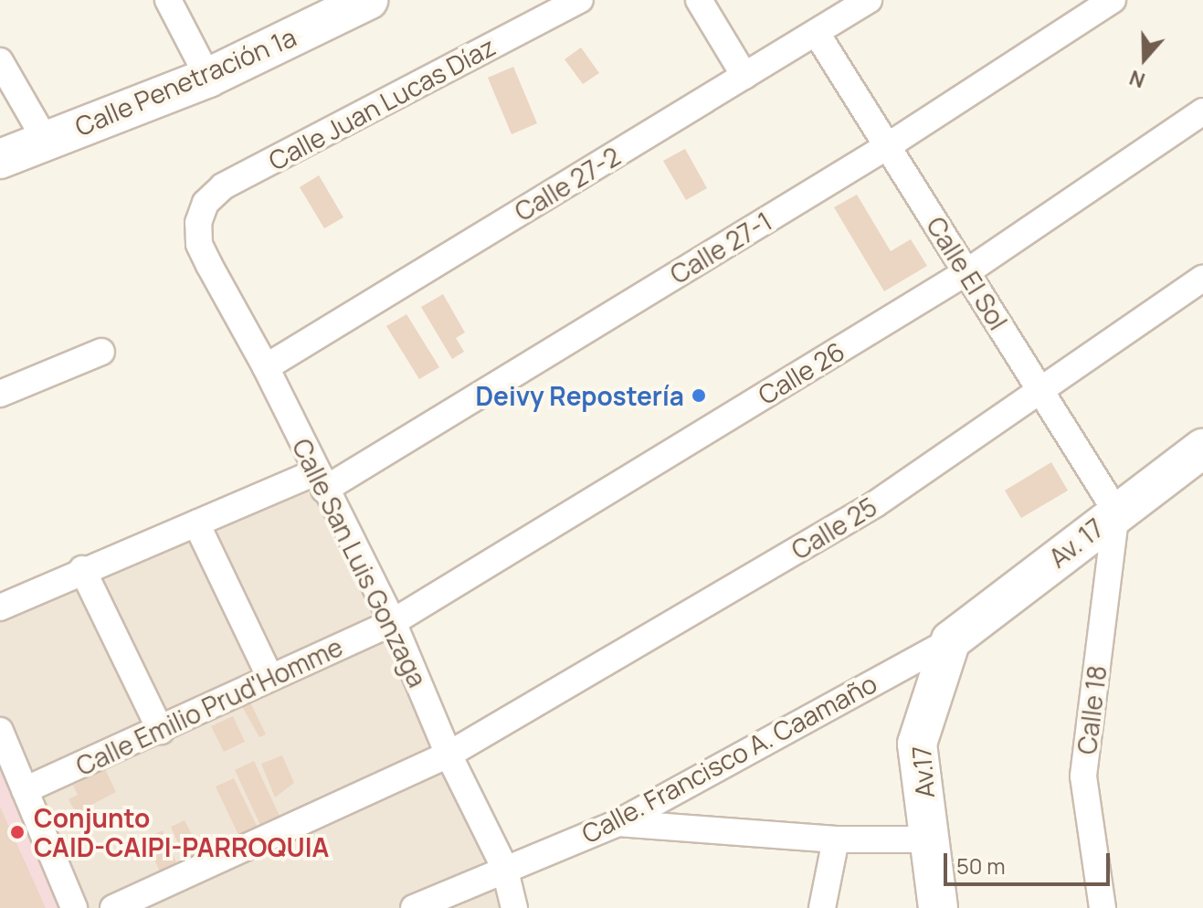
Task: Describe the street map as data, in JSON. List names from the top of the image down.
{
  "streets": {
    "main road": ["Calle Penetración 1a", "Av. 17", "Av.17"],
    "street": [
      "Calle Juan Lucas Díaz",
      "Calle 27-2",
      "Calle 27-1",
      "Calle El Sol",
      "Calle 26",
      "Calle 25",
      "Calle San Luis Gonzaga",
      "Calle Emilio Prud'Homme",
      "Calle 18",
      "Calle. Francisco A. Caamaño"
    ]
  },
  "crossings": [
    ["Calle Juan Lucas Díaz", "Calle San Luis Gonzaga"],
    ["Calle 27-2", "Calle El Sol"],
    ["Calle 27-2", "Calle San Luis Gonzaga"],
    ["Calle 27-1", "Calle El Sol"],
    ["Calle 27-1", "Calle San Luis Gonzaga"],
    ["Calle El Sol", "Calle 26"],
    ["Calle El Sol", "Calle 25"],
    ["Calle El Sol", "Av. 17"],
    ["Calle El Sol", "Calle 18"],
    ["Calle 26", "Calle San Luis Gonzaga"],
    ["Calle 26", "Calle Emilio Prud'Homme"],
    ["Calle 25", "Calle San Luis Gonzaga"],
    ["Av. 17", "Calle 18"],
    ["Av. 17", "Calle. Francisco A. Caamaño"],
    ["Av. 17", "Av.17"],
    ["Calle San Luis Gonzaga", "Calle Emilio Prud'Homme"],
    ["Calle San Luis Gonzaga", "Calle. Francisco A. Caamaño"],
    ["Calle. Francisco A. Caamaño", "Av.17"]
  ],
  "places": ["Deivy Repostería", "Conjunto CAID-CAIPI-PARROQUIA"],
  "scale_bar": "50 m",
  "north": "bottom"
}
